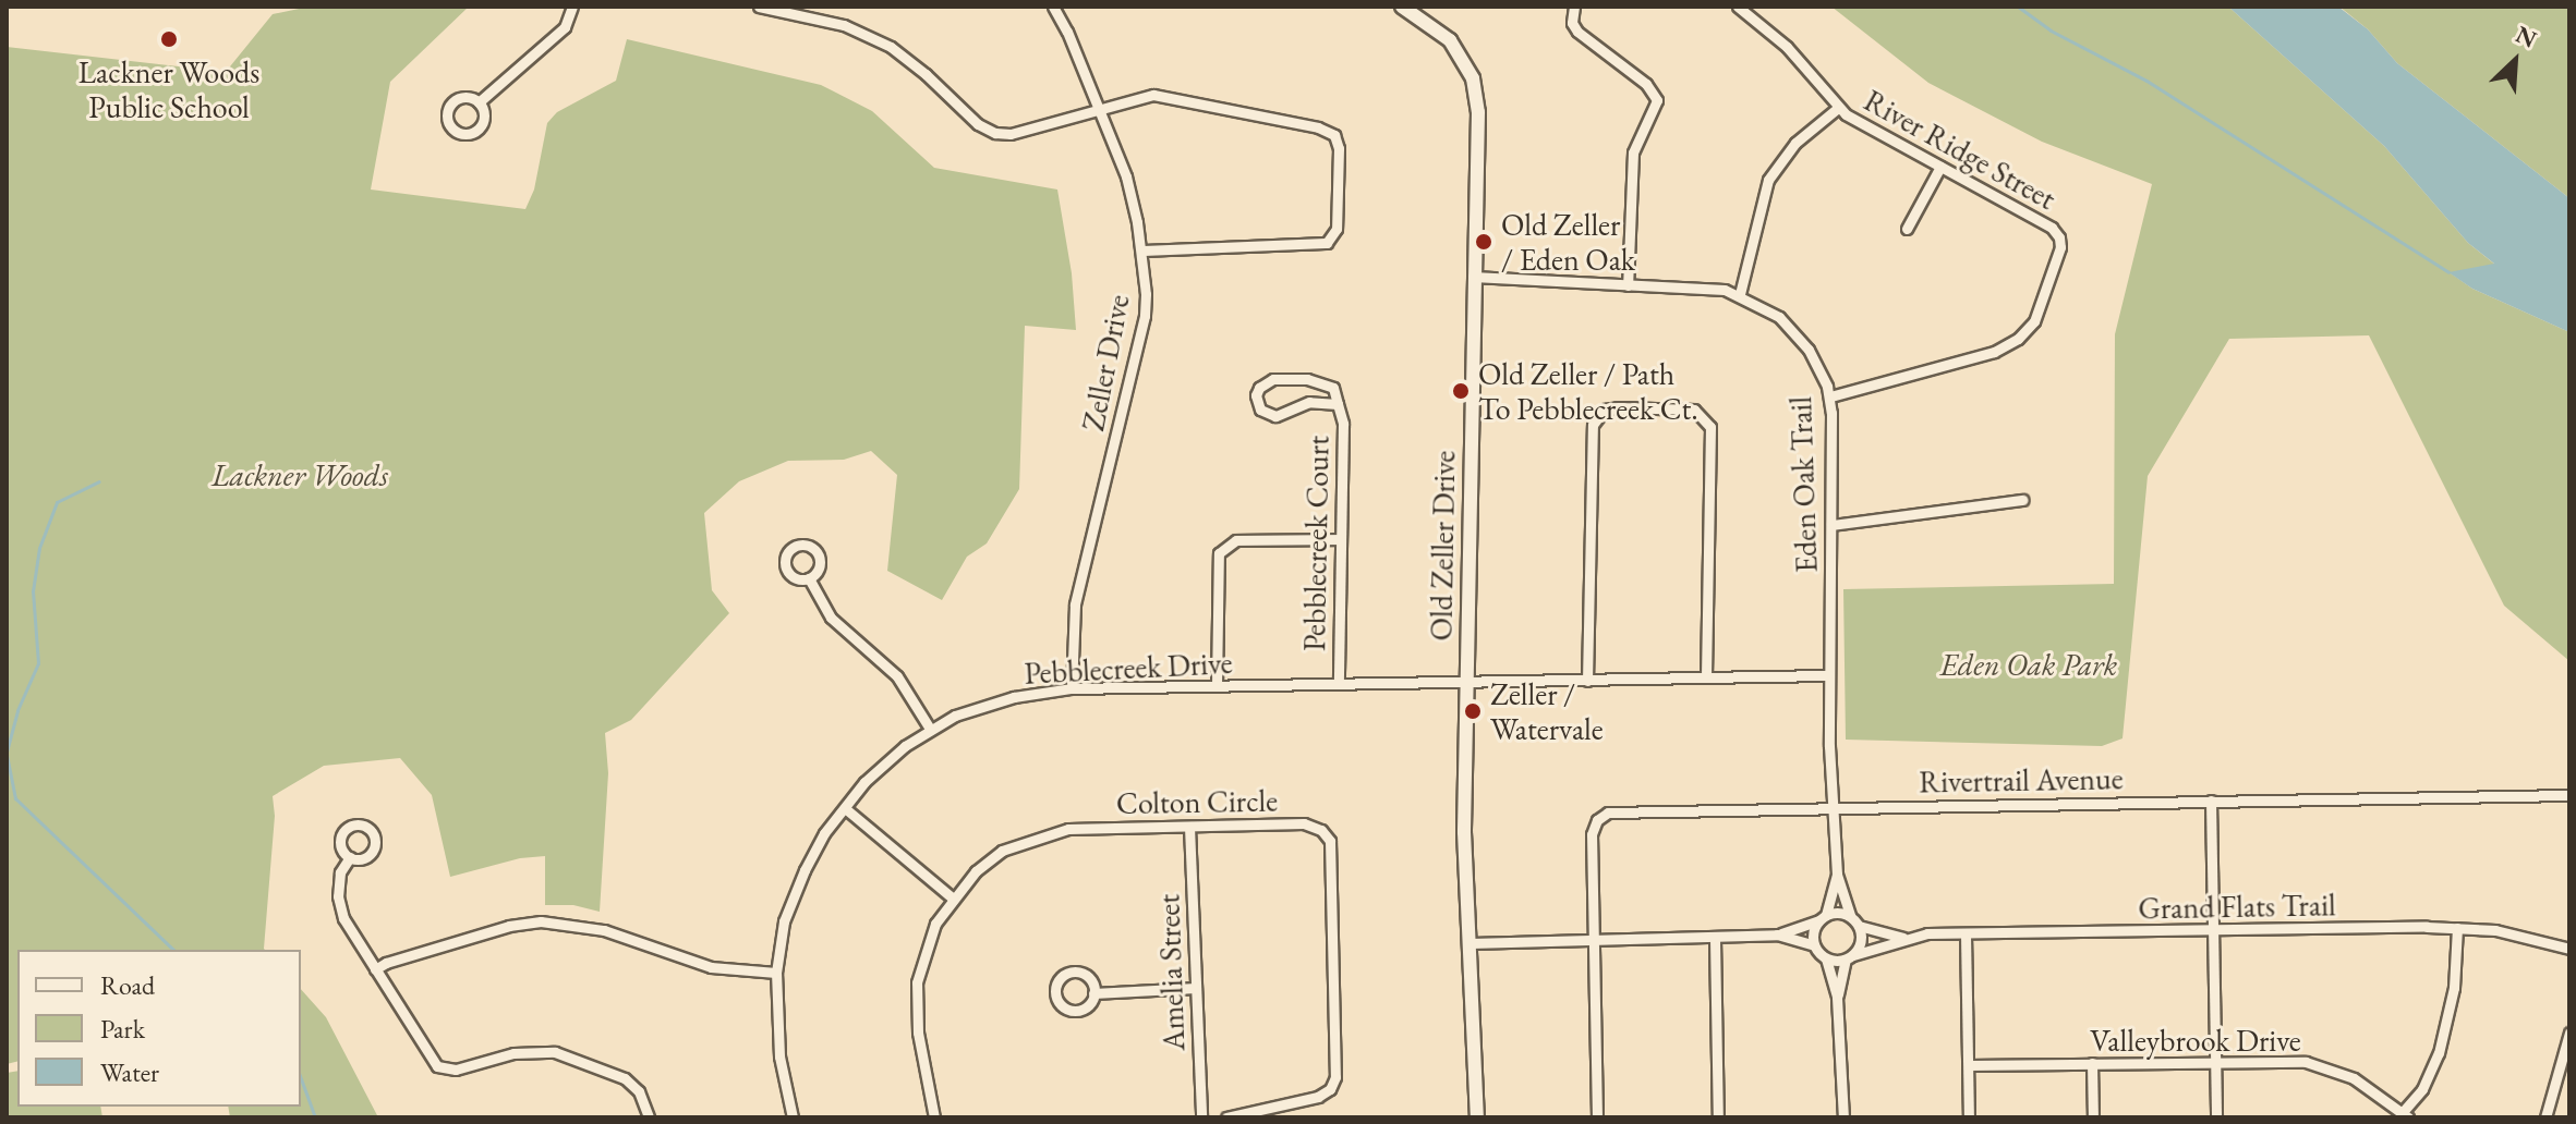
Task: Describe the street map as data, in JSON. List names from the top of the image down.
{
  "streets": {
    "street": [
      "River Ridge Street",
      "Zeller Drive",
      "Eden Oak Trail",
      "Pebblecreek Court",
      "Old Zeller Drive",
      "Pebblecreek Drive",
      "Rivertrail Avenue",
      "Colton Circle",
      "Grand Flats Trail",
      "Amelia Street",
      "Valleybrook Drive"
    ]
  },
  "crossings": [
    ["River Ridge Street", "Eden Oak Trail"],
    ["Zeller Drive", "Pebblecreek Drive"],
    ["Eden Oak Trail", "Old Zeller Drive"],
    ["Eden Oak Trail", "Pebblecreek Drive"],
    ["Eden Oak Trail", "Rivertrail Avenue"],
    ["Eden Oak Trail", "Grand Flats Trail"],
    ["Pebblecreek Court", "Pebblecreek Drive"],
    ["Old Zeller Drive", "Pebblecreek Drive"],
    ["Colton Circle", "Amelia Street"]
  ],
  "parks": ["Lackner Woods", "Eden Oak Park"],
  "places": [
    "Lackner Woods Public School",
    "Old Zeller / Eden Oak",
    "Old Zeller / Path To Pebblecreek Ct.",
    "Zeller / Watervale"
  ],
  "legend": ["Road", "Park", "Water"],
  "north": "top right"
}
